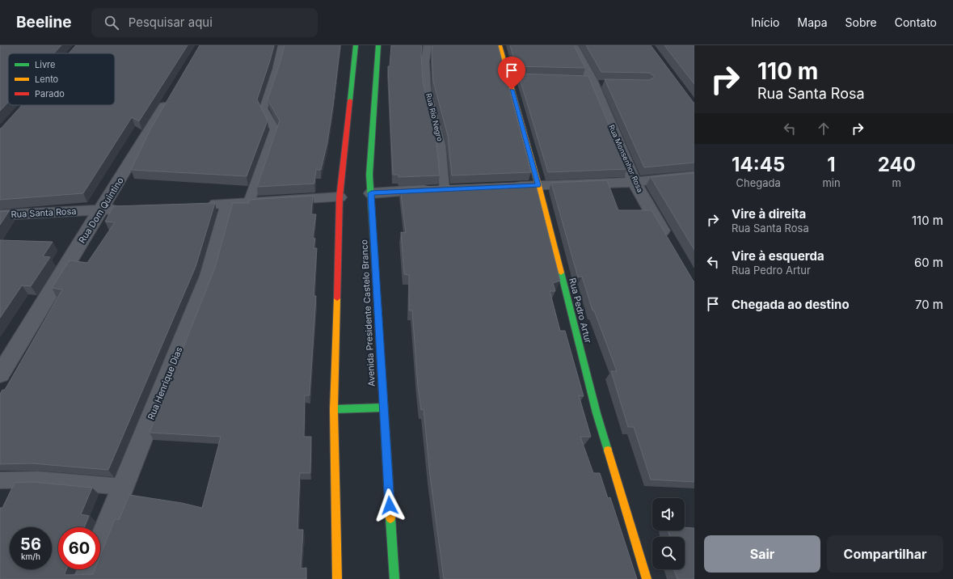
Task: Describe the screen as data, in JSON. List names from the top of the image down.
{
  "streets": {
    "main road": ["Rua Pedro Artur", "Avenida Presidente Castelo Branco"],
    "street": [
      "Rua Monsenhor Rosa",
      "Rua Dom Quintino",
      "Rua Santa Rosa",
      "Rua Henrique Dias"
    ],
    "lane": ["Rua Rio Negro"]
  },
  "crossings": [
    ["Rua Dom Quintino", "Rua Santa Rosa"]
  ],
  "legend": ["Livre", "Lento", "Parado"],
  "page": {
    "header": "Beeline",
    "search": "Pesquisar aqui",
    "nav": [
      "Início",
      "Mapa",
      "Sobre",
      "Contato"
    ],
    "turn": ["110 m", "Rua Santa Rosa"],
    "eta": [
      "14:45",
      "Chegada",
      "1",
      "min",
      "240",
      "m"
    ],
    "list": [
      {
        "name": "Vire à direita",
        "note": "Rua Santa Rosa",
        "value": "110 m"
      },
      {
        "name": "Vire à esquerda",
        "note": "Rua Pedro Artur",
        "value": "60 m"
      },
      {
        "name": "Chegada ao destino",
        "value": "70 m"
      }
    ],
    "speed": "56 km/h",
    "limit": "60",
    "buttons": ["Sair", "Compartilhar"]
  }
}
